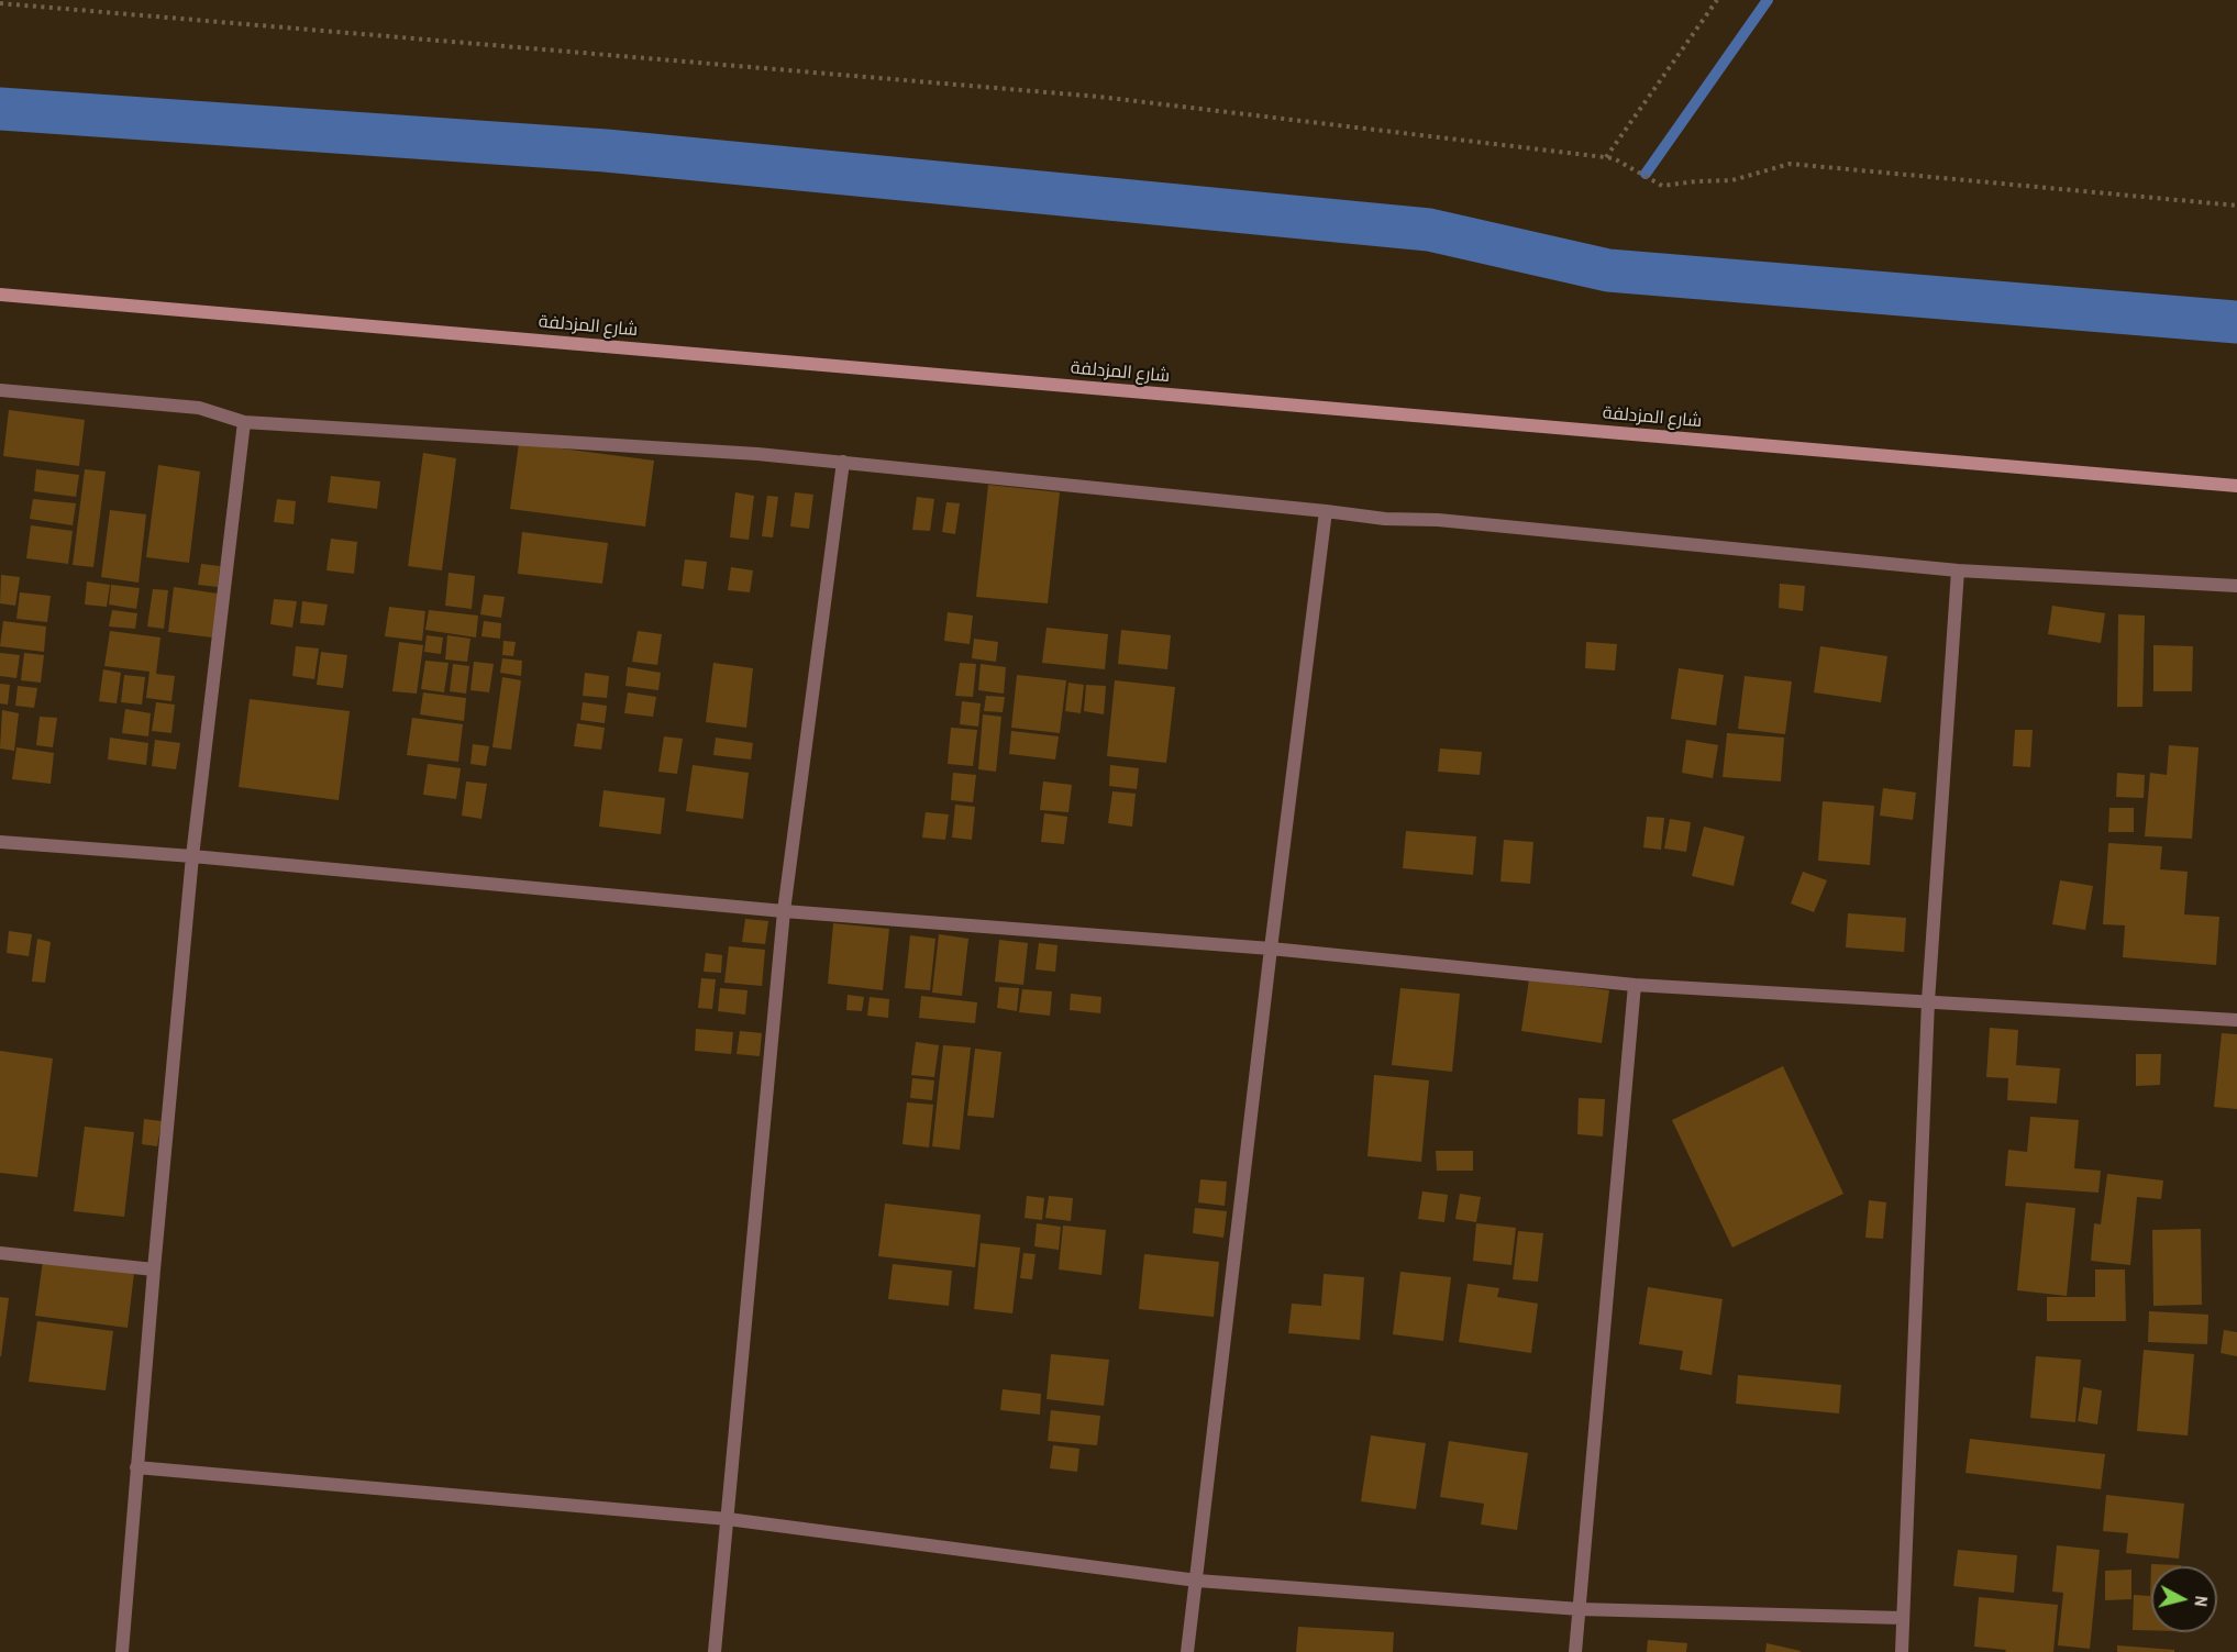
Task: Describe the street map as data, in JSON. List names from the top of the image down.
{
  "streets": {
    "street": ["شارع المزدلفة"]
  },
  "north": "right"
}
